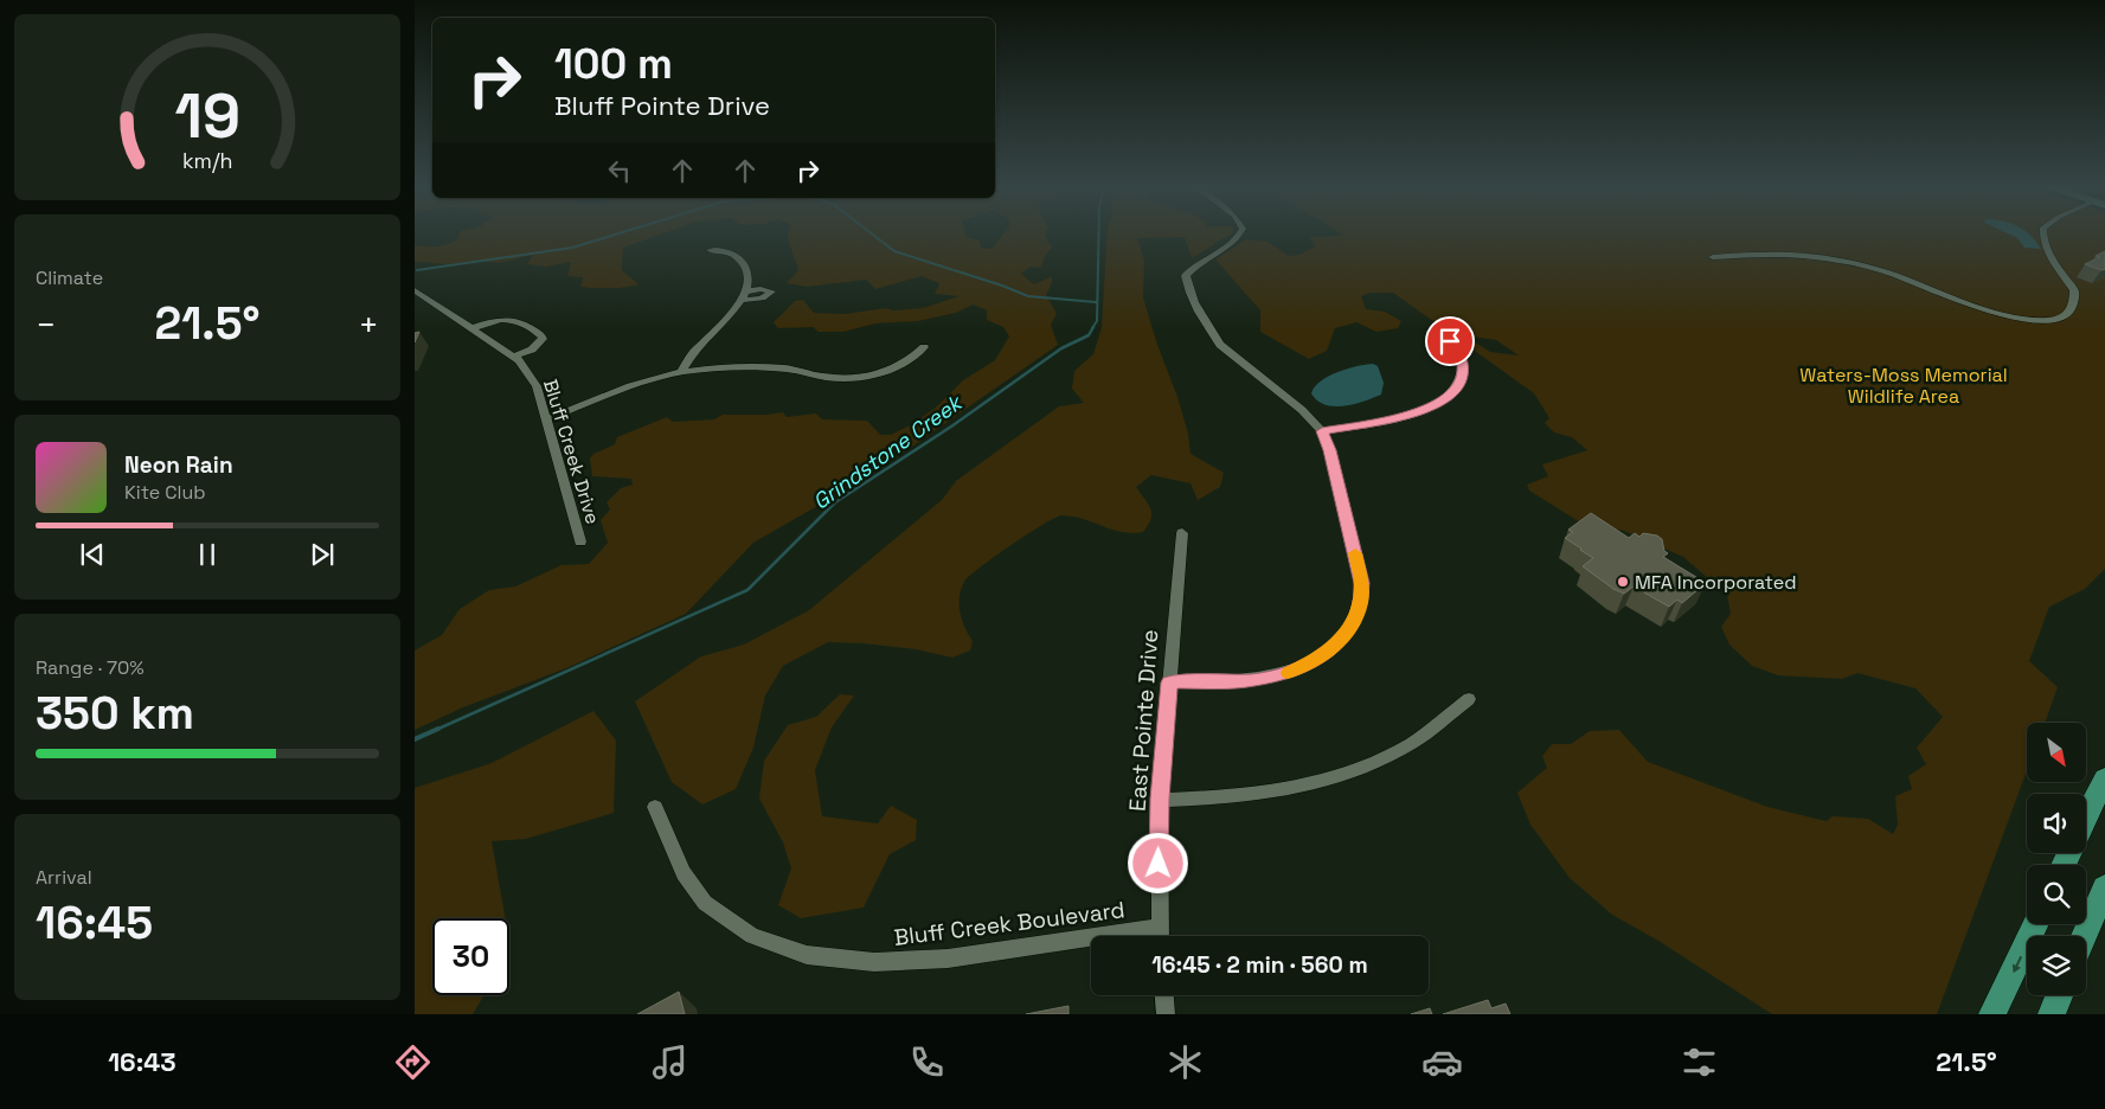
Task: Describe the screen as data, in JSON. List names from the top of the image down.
{
  "streets": {
    "street": ["Bluff Creek Drive", "East Pointe Drive", "Bluff Creek Boulevard"]
  },
  "crossings": [
    ["East Pointe Drive", "Bluff Creek Boulevard"]
  ],
  "water": ["Grindstone Creek"],
  "parks": ["Waters-Moss Memorial Wildlife Area"],
  "places": ["MFA Incorporated"],
  "north": "bottom right",
  "page": {
    "turn": ["100 m", "Bluff Pointe Drive"],
    "tile": [
      "Climate",
      ["Range · 70%", "350 km"],
      ["Arrival", "16:45"]
    ],
    "heat": ["−", "21.5°", "+"],
    "song": ["Neon Rain", "Kite Club"],
    "limit": "30",
    "trip": "16:45 · 2 min · 560 m",
    "tabs": ["16:43", "21.5°"],
    "gauge": ["19", "km/h"]
  }
}
